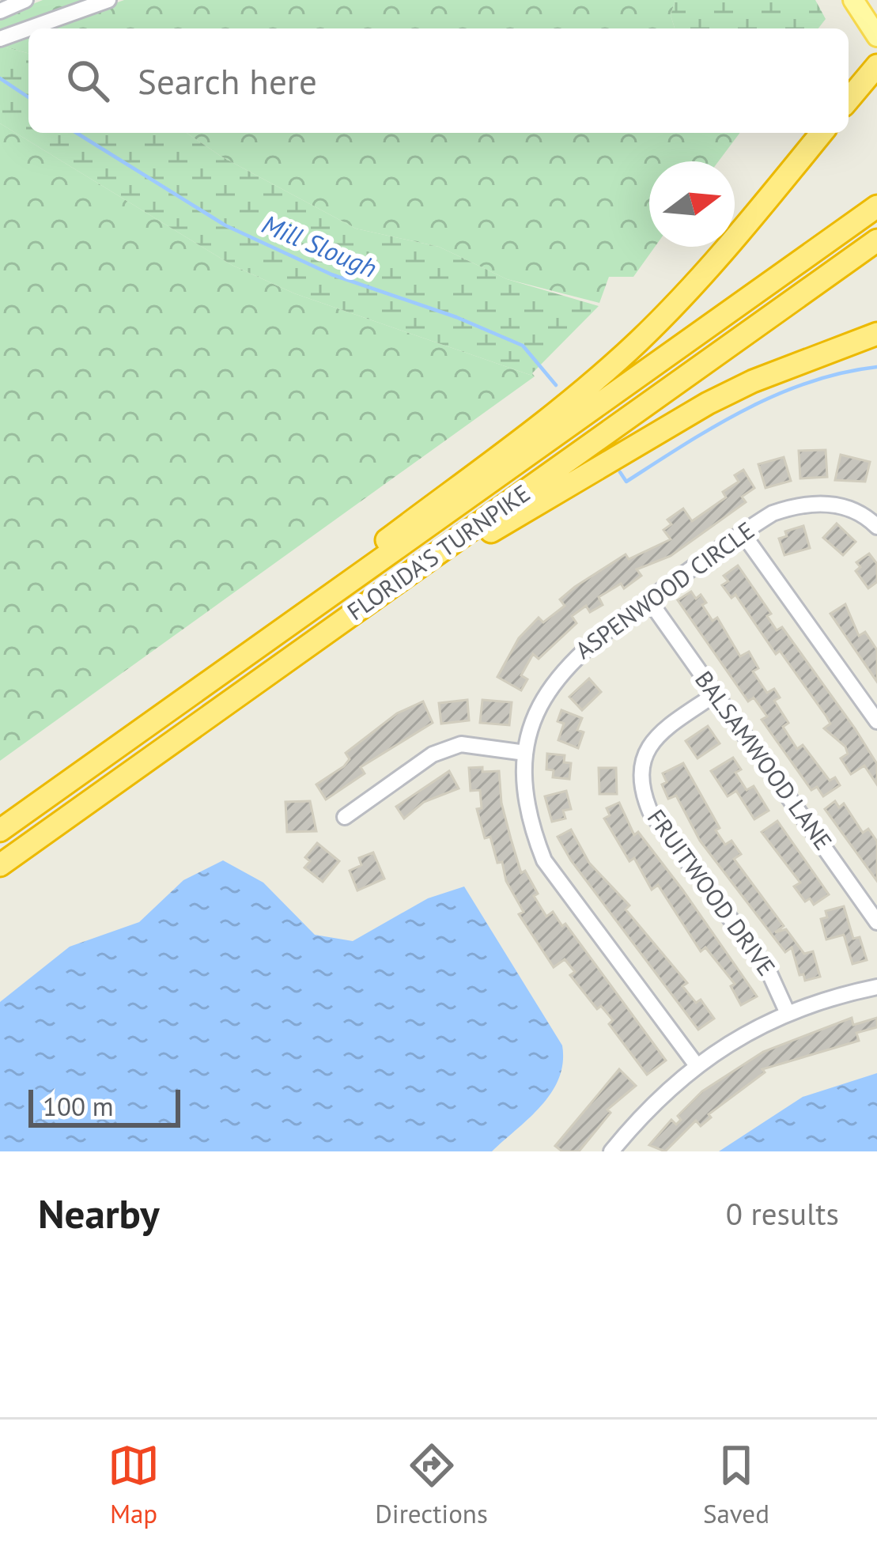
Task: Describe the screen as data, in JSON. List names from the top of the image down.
{
  "streets": {
    "highway": ["FLORIDA'S TURNPIKE"],
    "street": ["ASPENWOOD CIRCLE", "BALSAMWOOD LANE", "FRUITWOOD DRIVE"]
  },
  "crossings": [
    ["ASPENWOOD CIRCLE", "BALSAMWOOD LANE"],
    ["BALSAMWOOD LANE", "FRUITWOOD DRIVE"]
  ],
  "water": ["Mill Slough"],
  "scale_bar": "100 m",
  "north": "right",
  "page": {
    "search": "Search here",
    "scale": "100 m",
    "heading": ["Nearby", "0 results"],
    "nav": ["Map", "Directions", "Saved"]
  }
}
